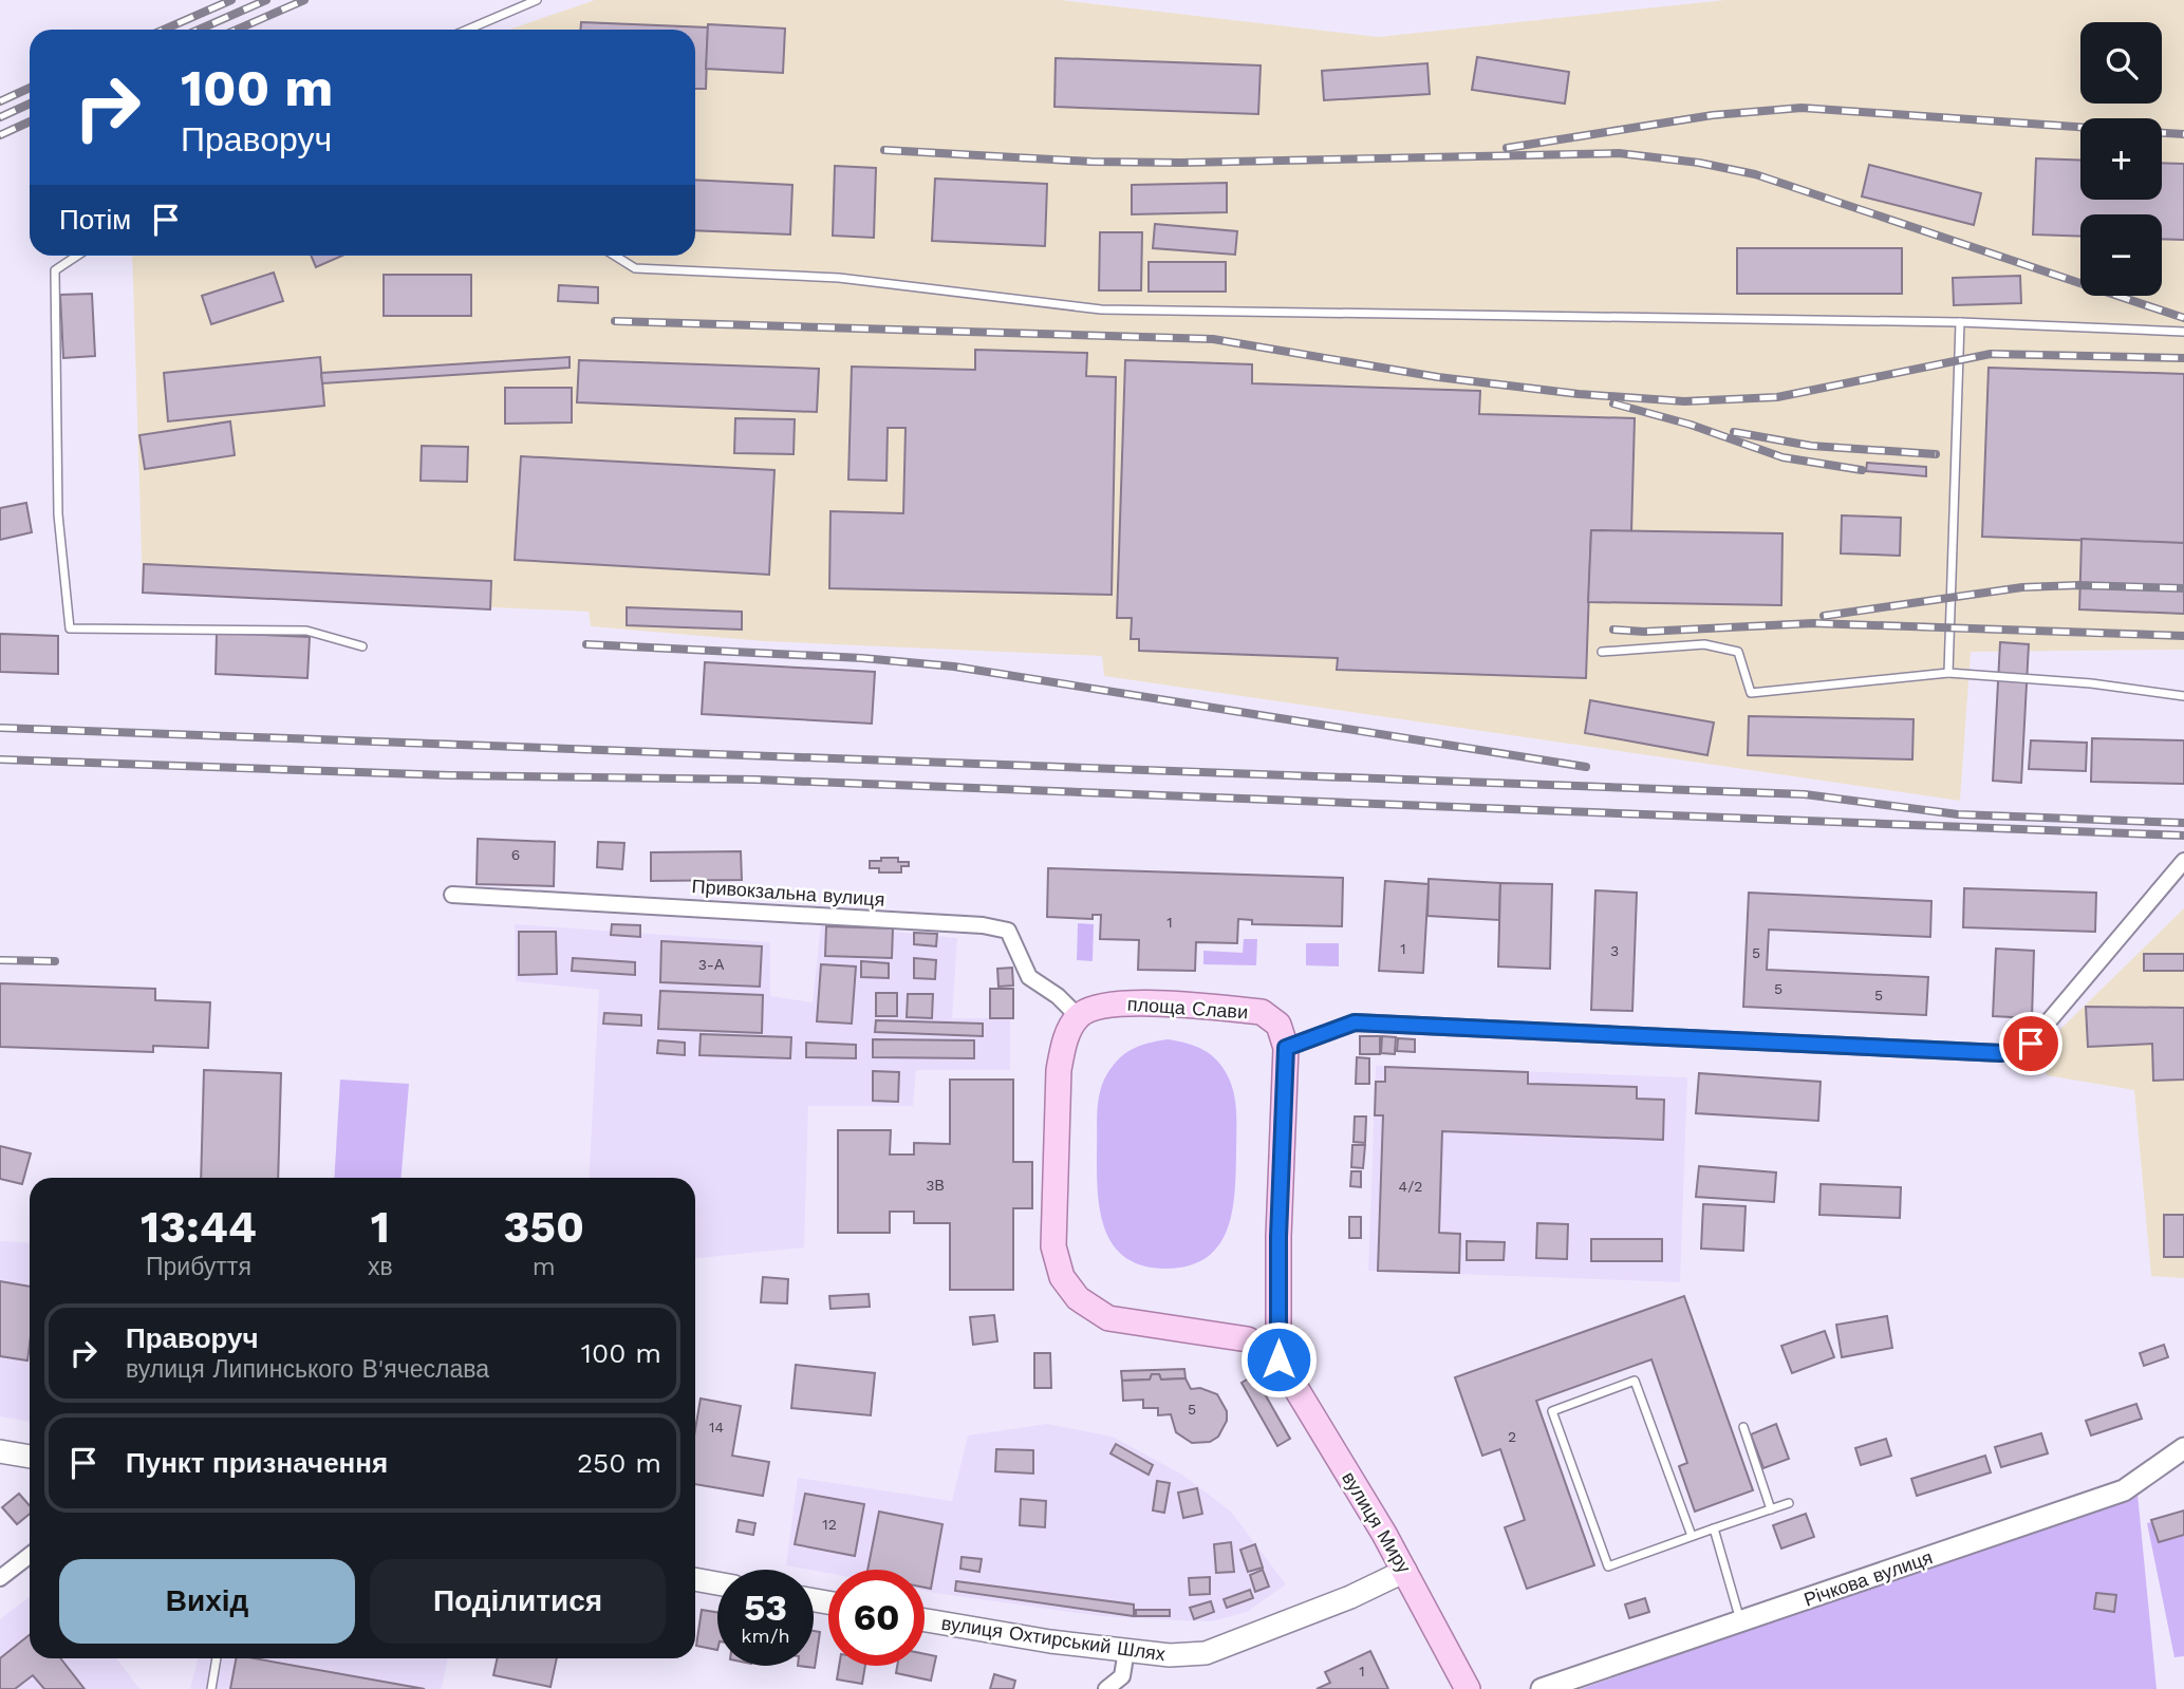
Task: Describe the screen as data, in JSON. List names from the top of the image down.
{
  "streets": {
    "main road": ["площа Слави", "вулиця Миру", "вулиця Охтирський Шлях"],
    "street": ["Привокзальна вулиця", "Річкова вулиця"]
  },
  "crossings": [
    ["Привокзальна вулиця", "площа Слави"],
    ["вулиця Миру", "вулиця Охтирський Шлях"]
  ],
  "house_numbers": [
    "6",
    "1",
    "1",
    "3",
    "5",
    "3-А",
    "5",
    "5",
    "3В",
    "4/2",
    "5",
    "14",
    "2",
    "12",
    "1"
  ],
  "page": {
    "map_buttons": ["+", "−"],
    "turn": ["100 m", "Праворуч"],
    "then": "Потім",
    "eta": [
      "13:44",
      "Прибуття",
      "1",
      "хв",
      "350",
      "m"
    ],
    "list": [
      {
        "name": "Праворуч",
        "note": "вулиця Липинського В'ячеслава",
        "value": "100 m"
      },
      {
        "name": "Пункт призначення",
        "value": "250 m"
      }
    ],
    "buttons": ["Вихід", "Поділитися"],
    "speed": "53 km/h",
    "limit": "60"
  }
}
